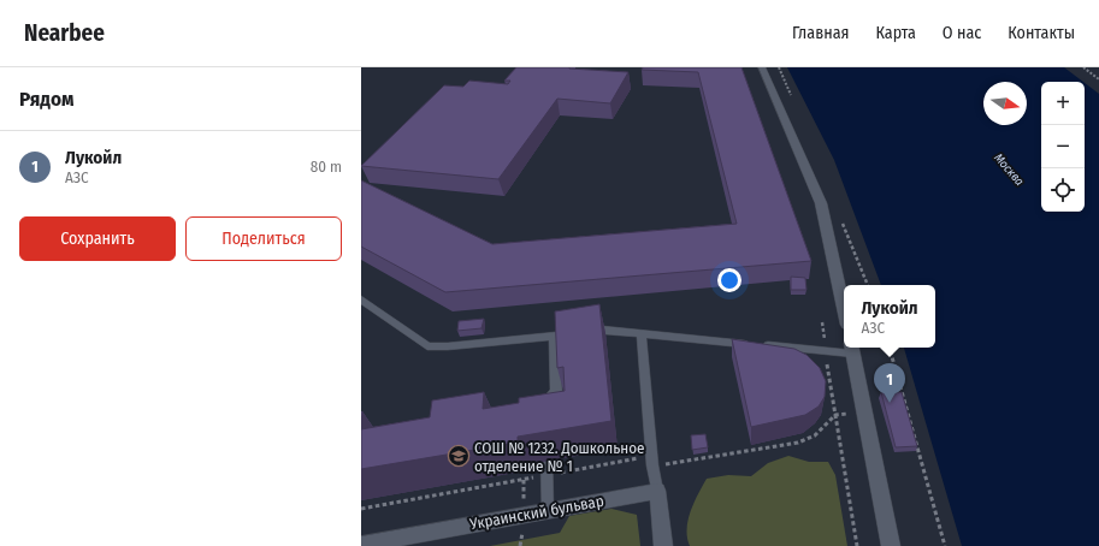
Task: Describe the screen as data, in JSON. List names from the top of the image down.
{
  "streets": {
    "street": ["Украинский бульвар"]
  },
  "water": ["Москва"],
  "places": {
    "school or university": ["СОШ № 1232. Дошкольное отделение № 1"]
  },
  "north": "right",
  "page": {
    "header": "Nearbee",
    "nav": [
      "Главная",
      "Карта",
      "О нас",
      "Контакты"
    ],
    "heading": "Рядом",
    "map_buttons": ["+", "−"],
    "list": [
      {
        "mark": "1",
        "name": "Лукойл",
        "note": "АЗС",
        "value": "80 m"
      }
    ],
    "buttons": ["Сохранить", "Поделиться"],
    "popup": ["Лукойл", "АЗС"],
    "pins": "1"
  }
}
